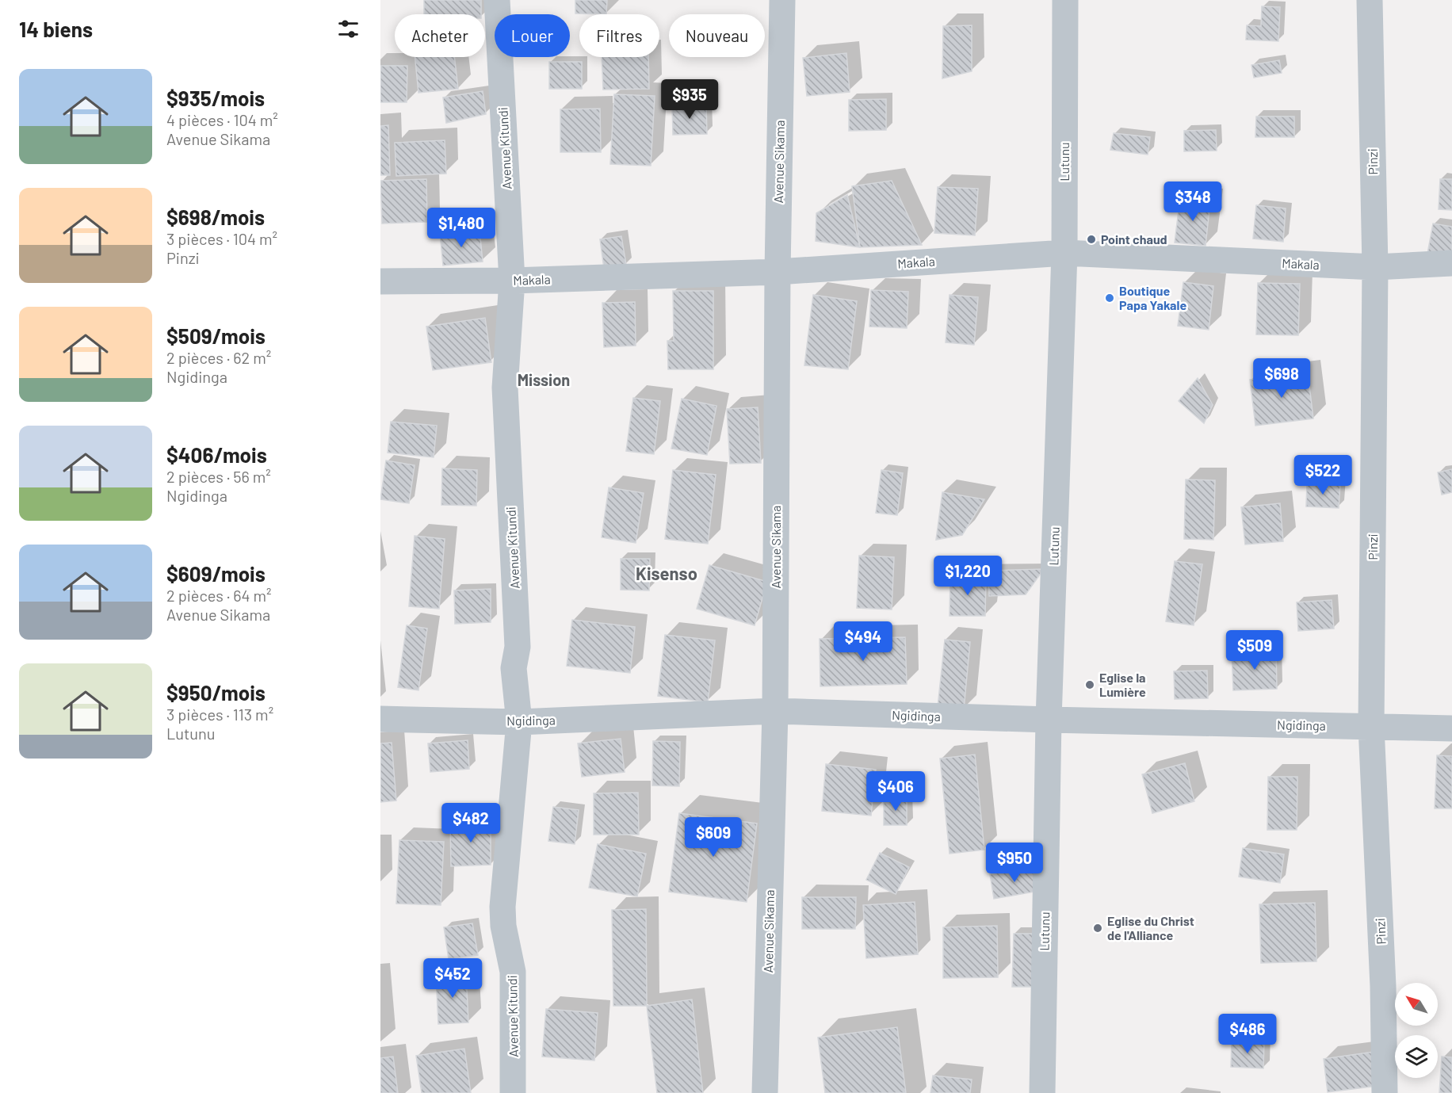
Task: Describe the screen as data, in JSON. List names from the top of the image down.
{
  "streets": {
    "street": [
      "Avenue Kitundi",
      "Avenue Sikama",
      "Lutunu",
      "Pinzi",
      "Makala",
      "Ngidinga"
    ]
  },
  "crossings": [
    ["Avenue Kitundi", "Makala"],
    ["Avenue Kitundi", "Ngidinga"],
    ["Avenue Sikama", "Makala"],
    ["Avenue Sikama", "Ngidinga"],
    ["Lutunu", "Makala"],
    ["Lutunu", "Ngidinga"],
    ["Pinzi", "Makala"],
    ["Pinzi", "Ngidinga"]
  ],
  "districts": ["Mission", "Kisenso"],
  "places": [
    "Point chaud",
    "Boutique Papa Yakale",
    "Eglise la Lumière",
    "Eglise du Christ de l'Alliance"
  ],
  "north": "top left",
  "page": {
    "heading": "14 biens",
    "chip": [
      "Acheter",
      "Louer",
      "Filtres",
      "Nouveau"
    ],
    "list": [
      {
        "name": "$935/mois",
        "note": "4 pièces · 104 m² · Avenue Sikama"
      },
      {
        "name": "$698/mois",
        "note": "3 pièces · 104 m² · Pinzi"
      },
      {
        "name": "$509/mois",
        "note": "2 pièces · 62 m² · Ngidinga"
      },
      {
        "name": "$406/mois",
        "note": "2 pièces · 56 m² · Ngidinga"
      },
      {
        "name": "$609/mois",
        "note": "2 pièces · 64 m² · Avenue Sikama"
      },
      {
        "name": "$950/mois",
        "note": "3 pièces · 113 m² · Lutunu"
      }
    ],
    "price": [
      "$935",
      "$348",
      "$1,480",
      "$698",
      "$522",
      "$1,220",
      "$494",
      "$509",
      "$406",
      "$482",
      "$609",
      "$950",
      "$452",
      "$486"
    ]
  }
}
